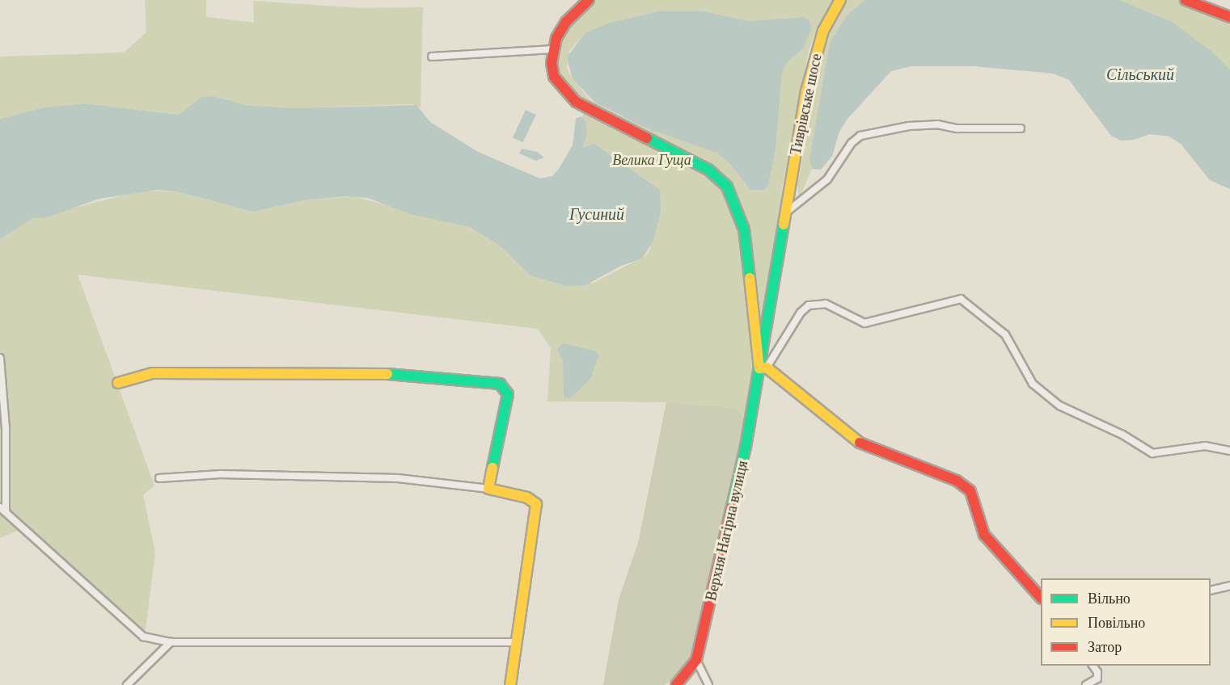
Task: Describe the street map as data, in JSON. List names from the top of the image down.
{
  "streets": {
    "street": ["Тиврівське шосе", "Верхня Нагірна вулиця"]
  },
  "crossings": [
    ["Тиврівське шосе", "Верхня Нагірна вулиця"]
  ],
  "water": ["Сільський", "Гусиний"],
  "parks": ["Велика Гуща"],
  "legend": ["Вільно", "Повільно", "Затор"]
}
